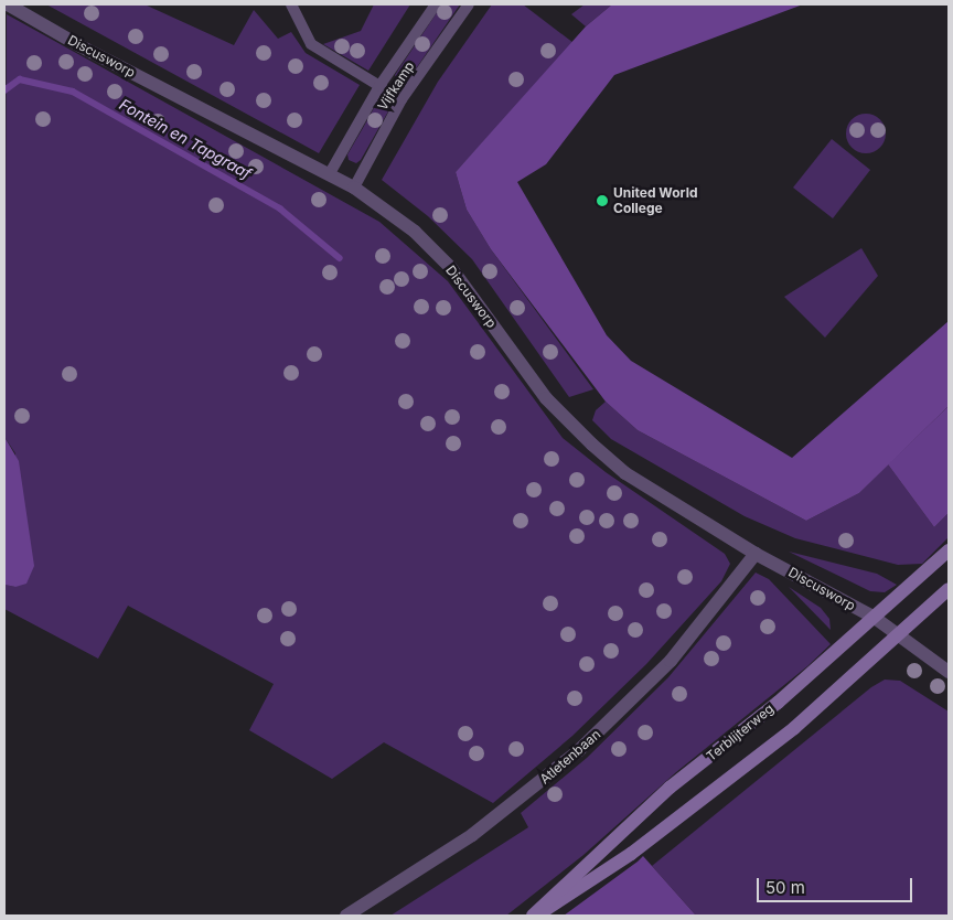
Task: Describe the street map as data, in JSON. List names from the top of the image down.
{
  "streets": {
    "main road": ["Terblijterweg"],
    "street": ["Discusworp", "Atletenbaan"],
    "lane": ["Vijfkamp"]
  },
  "crossings": [
    ["Discusworp", "Vijfkamp"],
    ["Discusworp", "Terblijterweg"],
    ["Discusworp", "Atletenbaan"]
  ],
  "water": ["Fontein en Tapgraaf"],
  "places": ["United World College"],
  "scale_bar": "50 m"
}
